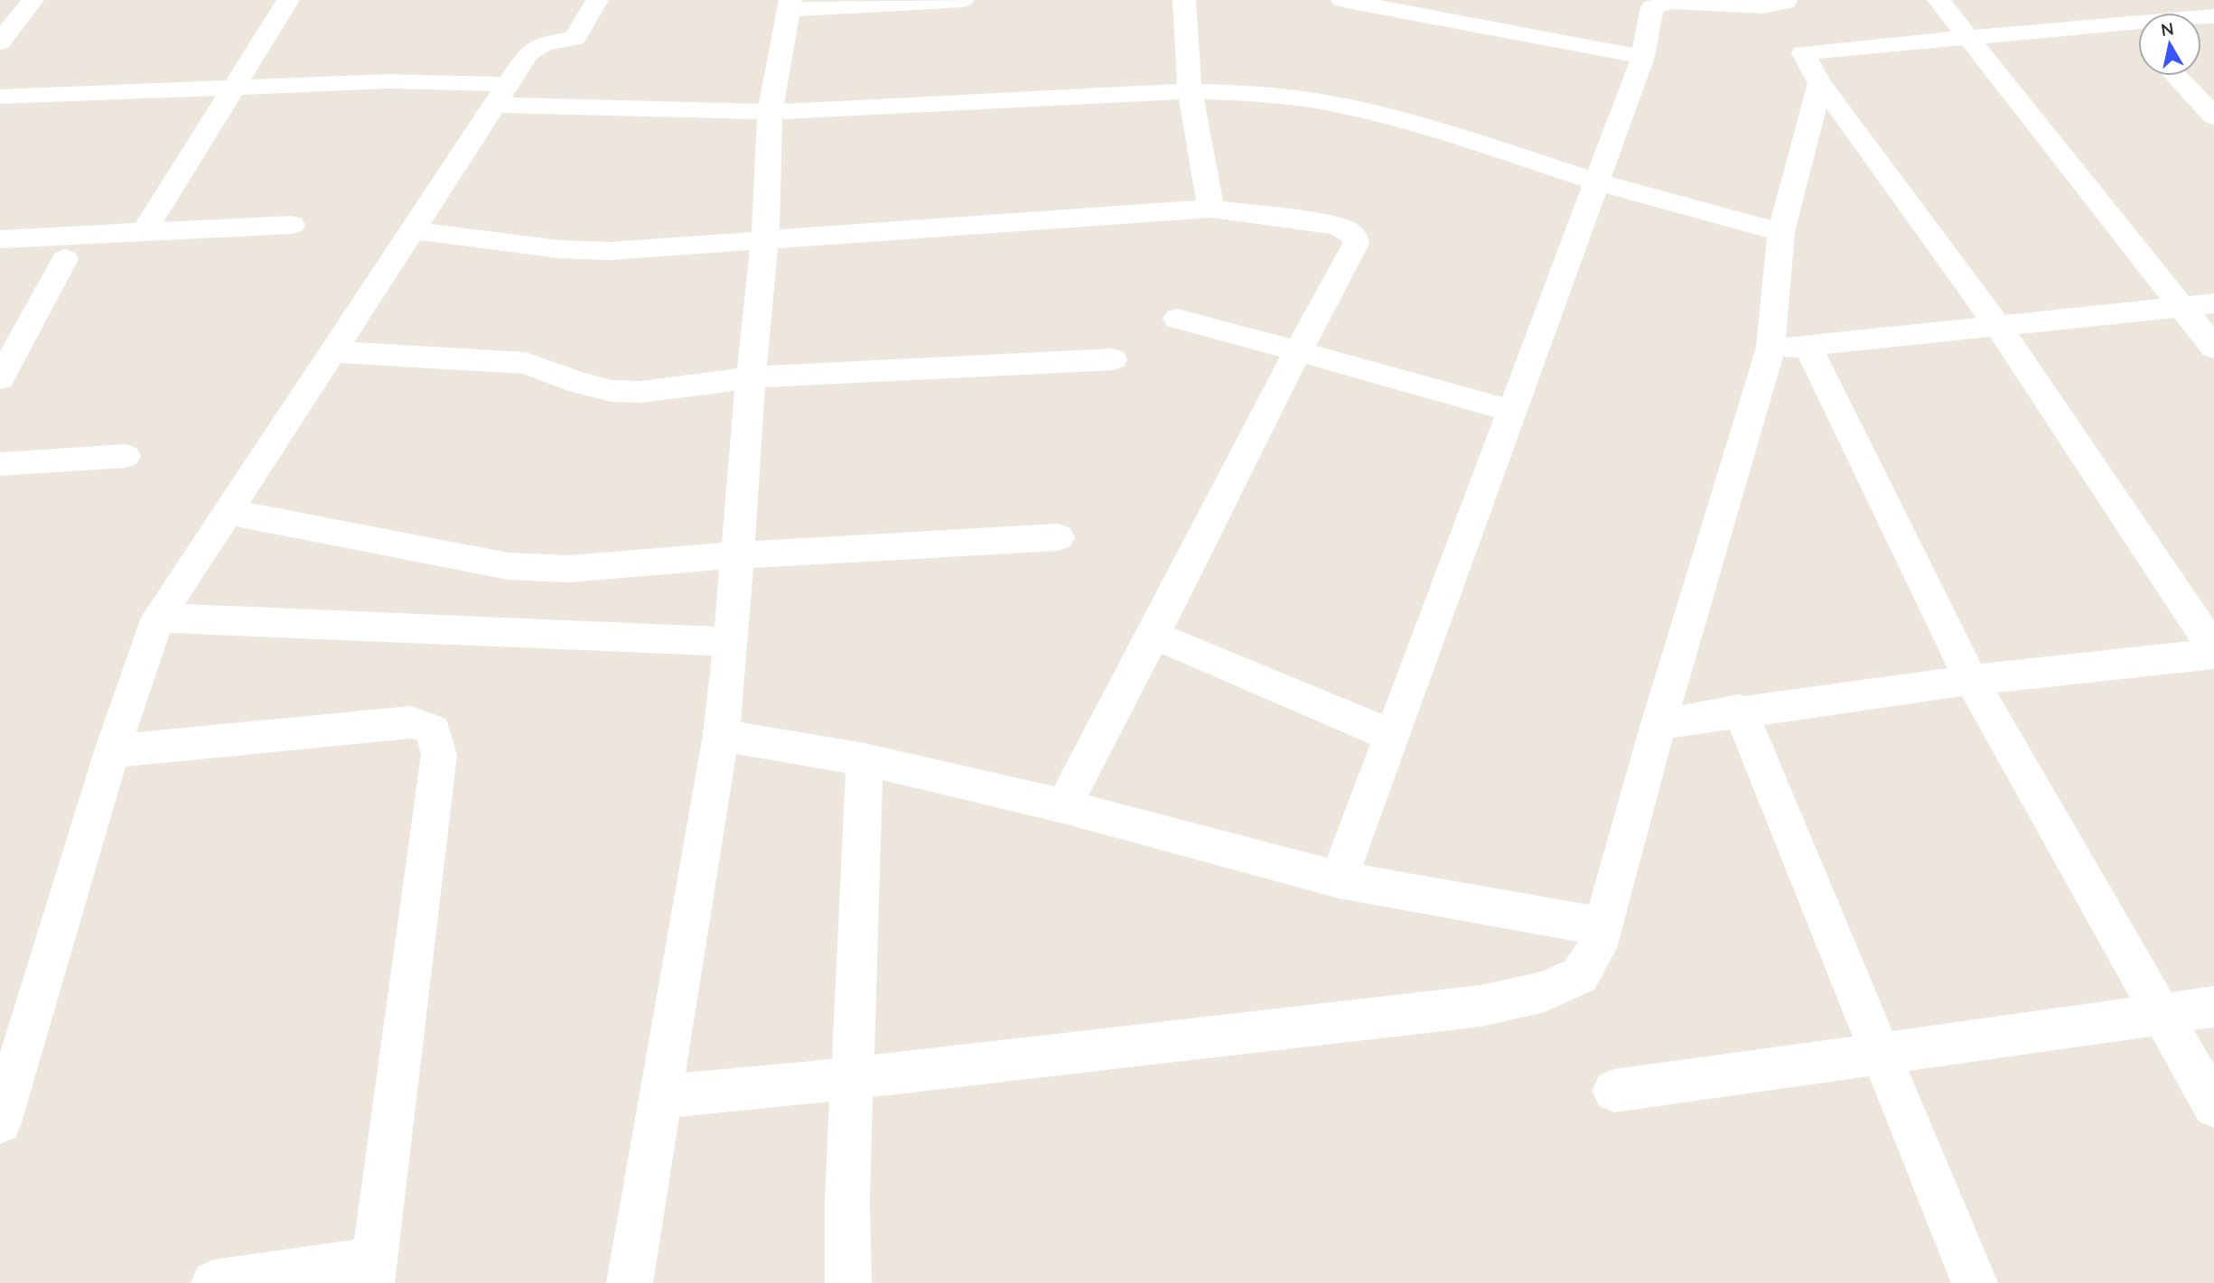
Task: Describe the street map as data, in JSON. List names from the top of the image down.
{
  "north": "top"
}
